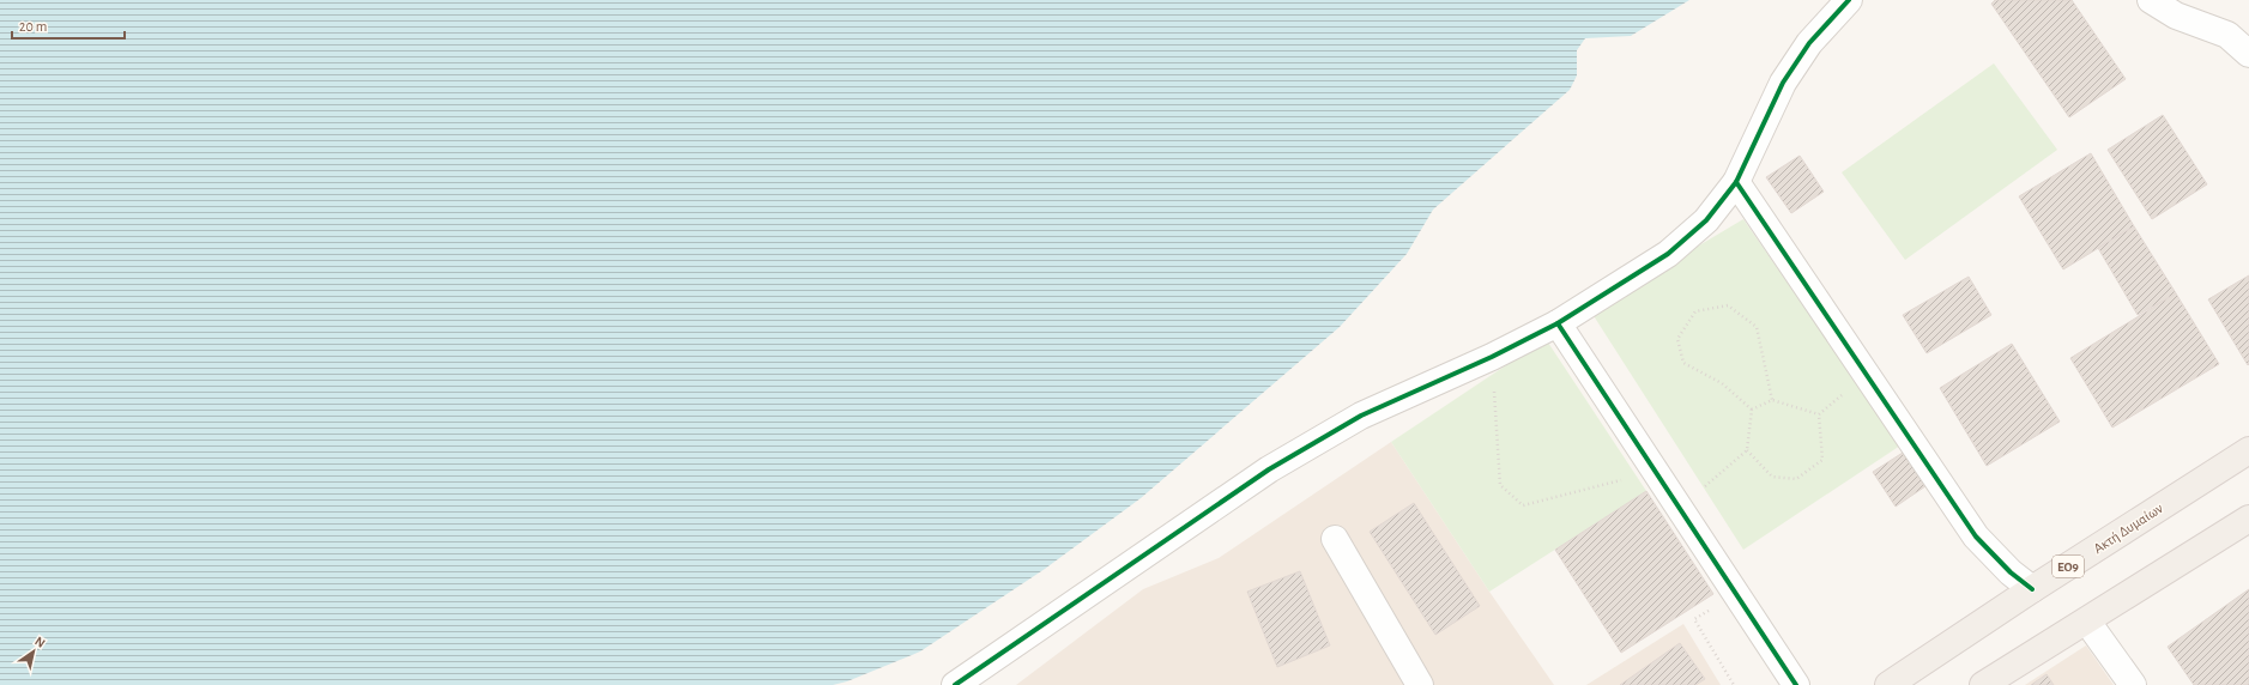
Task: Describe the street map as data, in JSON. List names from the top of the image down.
{
  "streets": {
    "main road": ["Ακτή Δυμαίων", "ΕΟ9"]
  },
  "scale_bar": "20 m",
  "north": "top right"
}
